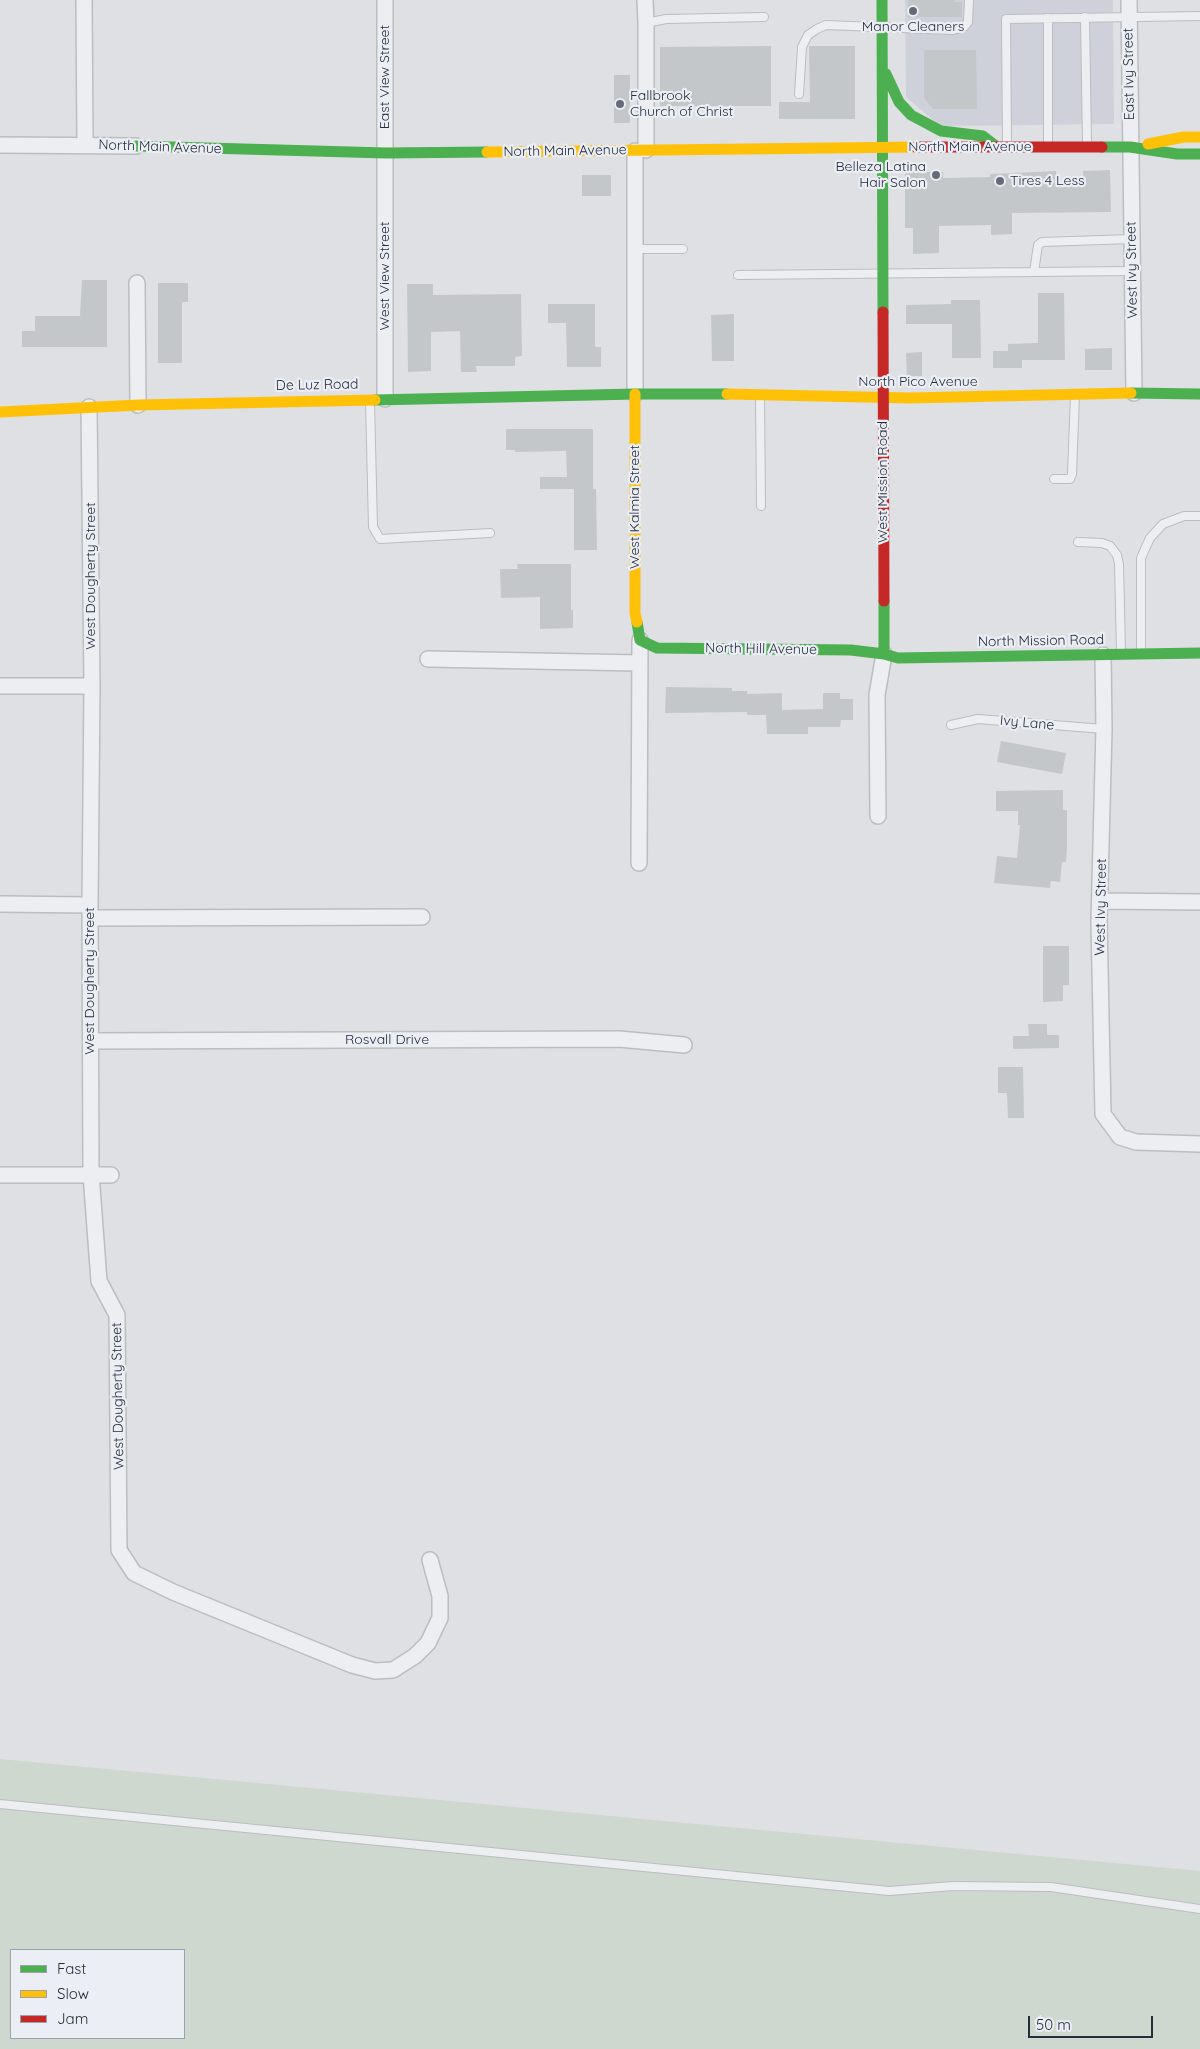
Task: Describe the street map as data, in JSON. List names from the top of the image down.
{
  "streets": {
    "main road": [
      "North Main Avenue",
      "North Pico Avenue",
      "De Luz Road",
      "West Mission Road",
      "West Kalmia Street",
      "North Mission Road",
      "North Hill Avenue"
    ],
    "street": [
      "East Ivy Street",
      "East View Street",
      "West Ivy Street",
      "West View Street",
      "West Dougherty Street",
      "Rosvall Drive"
    ],
    "lane": ["Ivy Lane"]
  },
  "crossings": [
    ["East Ivy Street", "North Main Avenue"],
    ["East Ivy Street", "West Ivy Street"],
    ["East View Street", "North Main Avenue"],
    ["East View Street", "West View Street"],
    ["North Main Avenue", "West Ivy Street"],
    ["North Main Avenue", "West View Street"],
    ["North Main Avenue", "West Mission Road"],
    ["North Main Avenue", "West Kalmia Street"],
    ["West Ivy Street", "North Pico Avenue"],
    ["West Ivy Street", "North Mission Road"],
    ["West Ivy Street", "Ivy Lane"],
    ["West View Street", "De Luz Road"],
    ["North Pico Avenue", "De Luz Road"],
    ["North Pico Avenue", "West Mission Road"],
    ["North Pico Avenue", "West Kalmia Street"],
    ["De Luz Road", "West Kalmia Street"],
    ["De Luz Road", "West Dougherty Street"],
    ["West Mission Road", "North Mission Road"],
    ["West Mission Road", "North Hill Avenue"],
    ["West Kalmia Street", "North Hill Avenue"],
    ["West Dougherty Street", "Rosvall Drive"],
    ["North Mission Road", "North Hill Avenue"]
  ],
  "places": [
    "Manor Cleaners",
    "Fallbrook Church of Christ",
    "Belleza Latina Hair Salon",
    "Tires 4 Less"
  ],
  "legend": ["Fast", "Slow", "Jam"],
  "scale_bar": "50 m"
}
